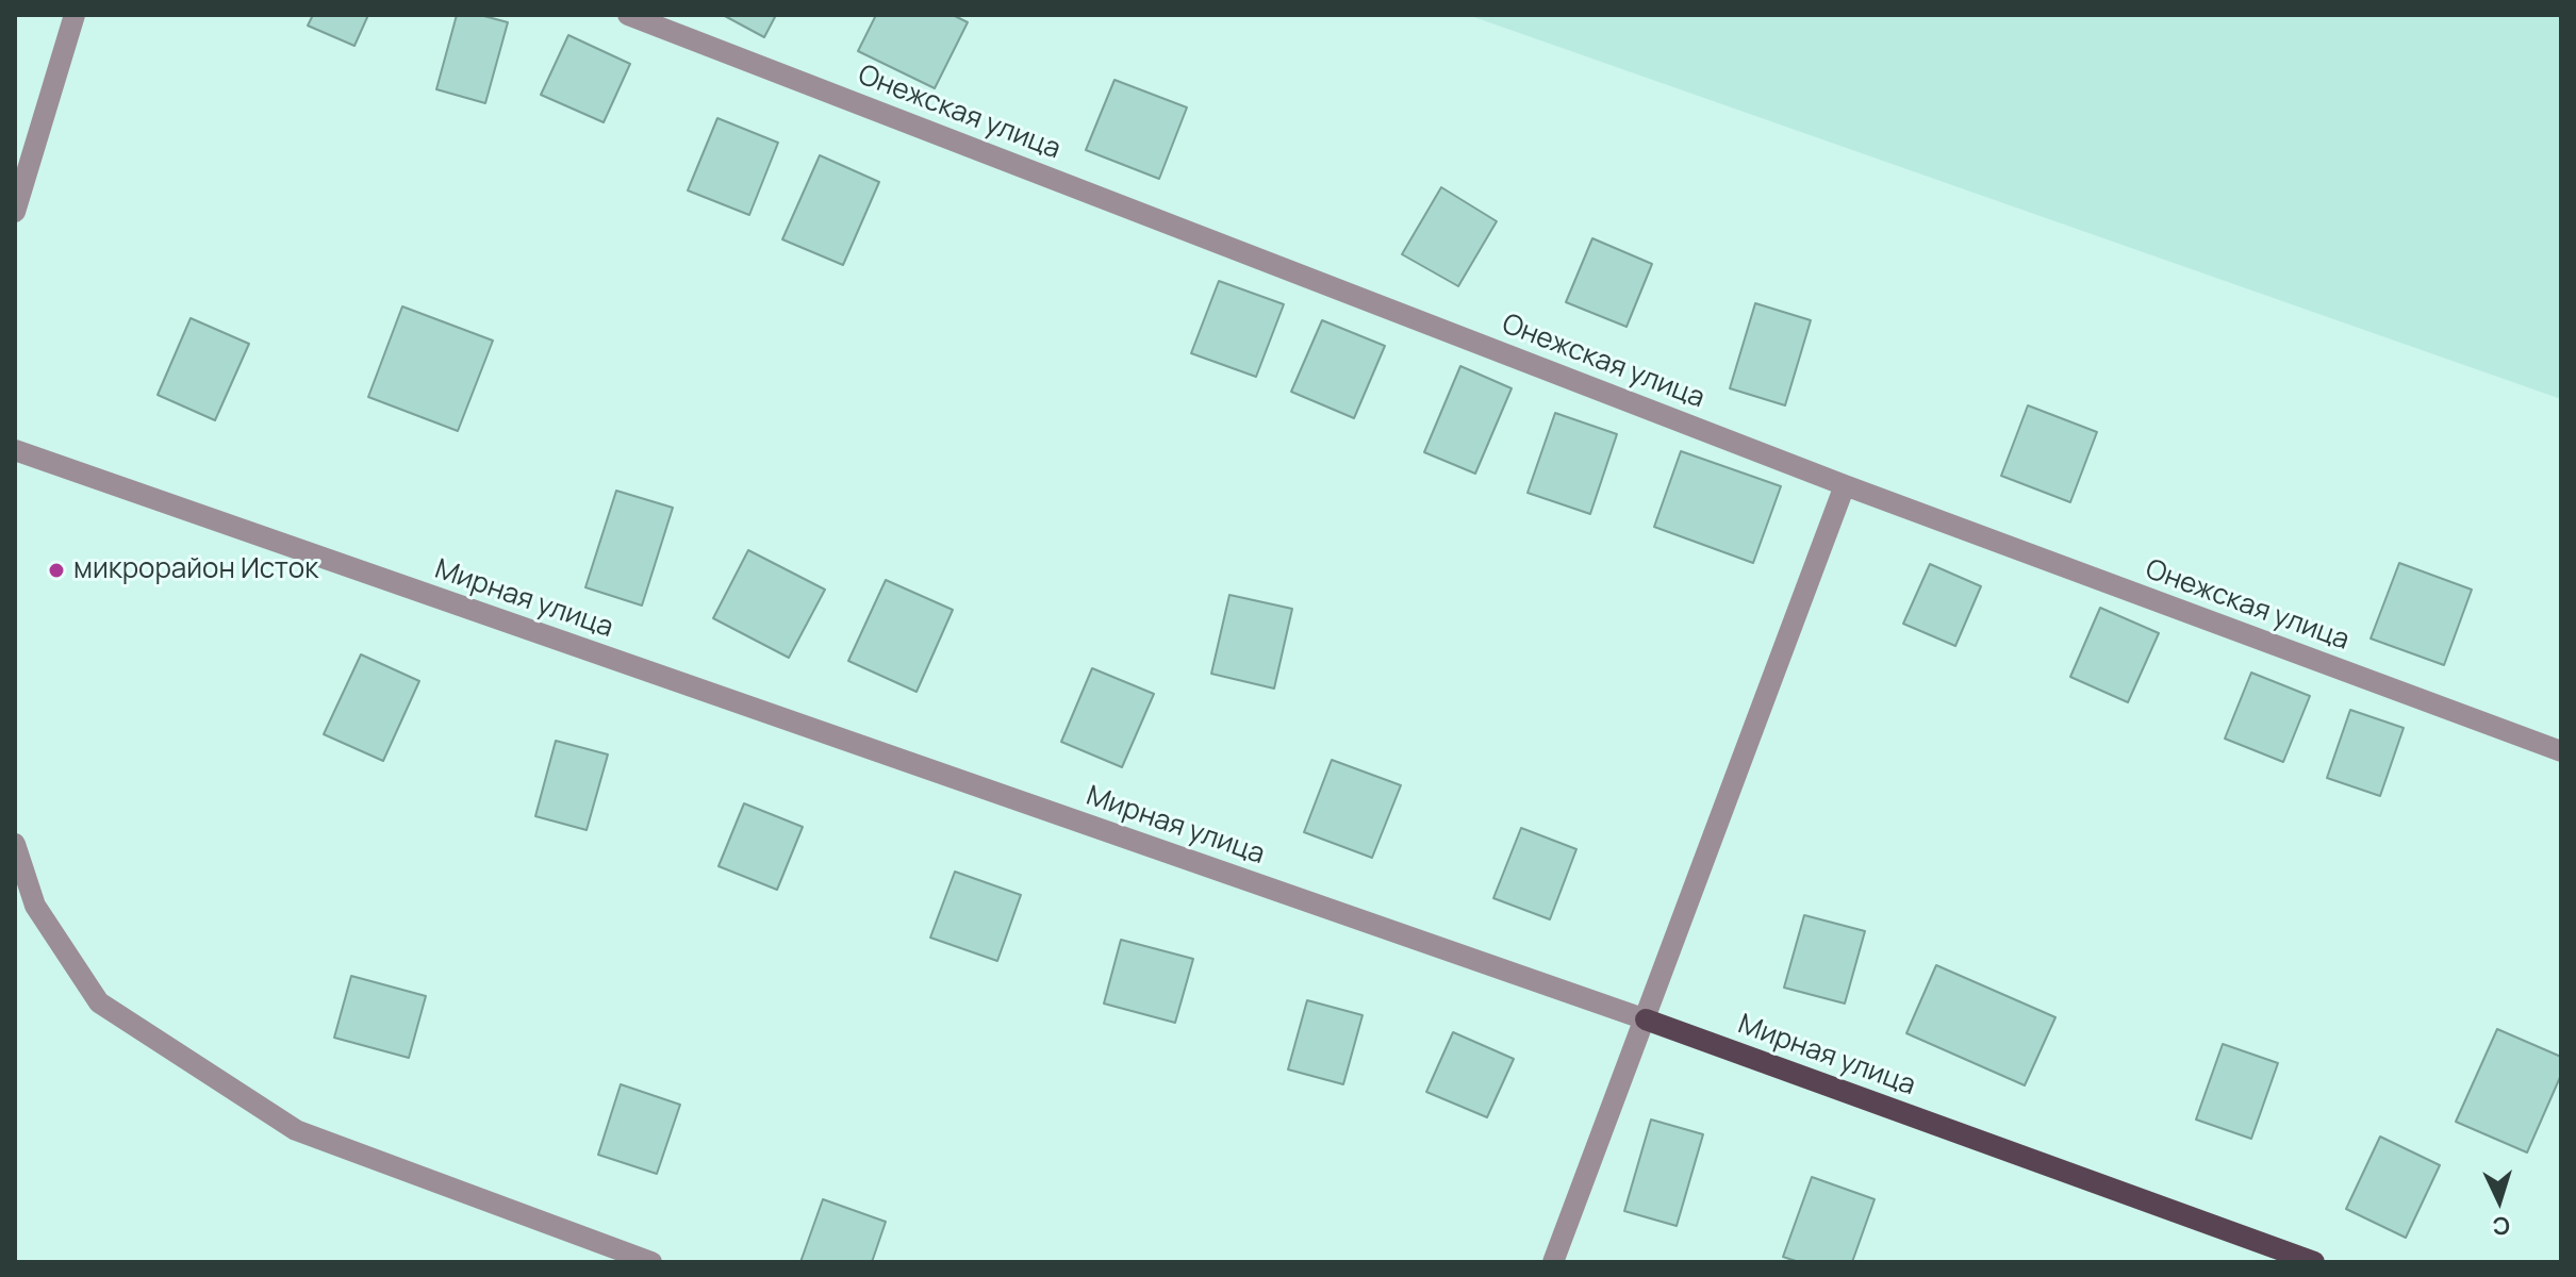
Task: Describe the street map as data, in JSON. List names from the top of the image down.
{
  "streets": {
    "main road": ["Мирная улица"],
    "street": ["Онежская улица"]
  },
  "places": ["микрорайон Исток"],
  "north": "bottom"
}
